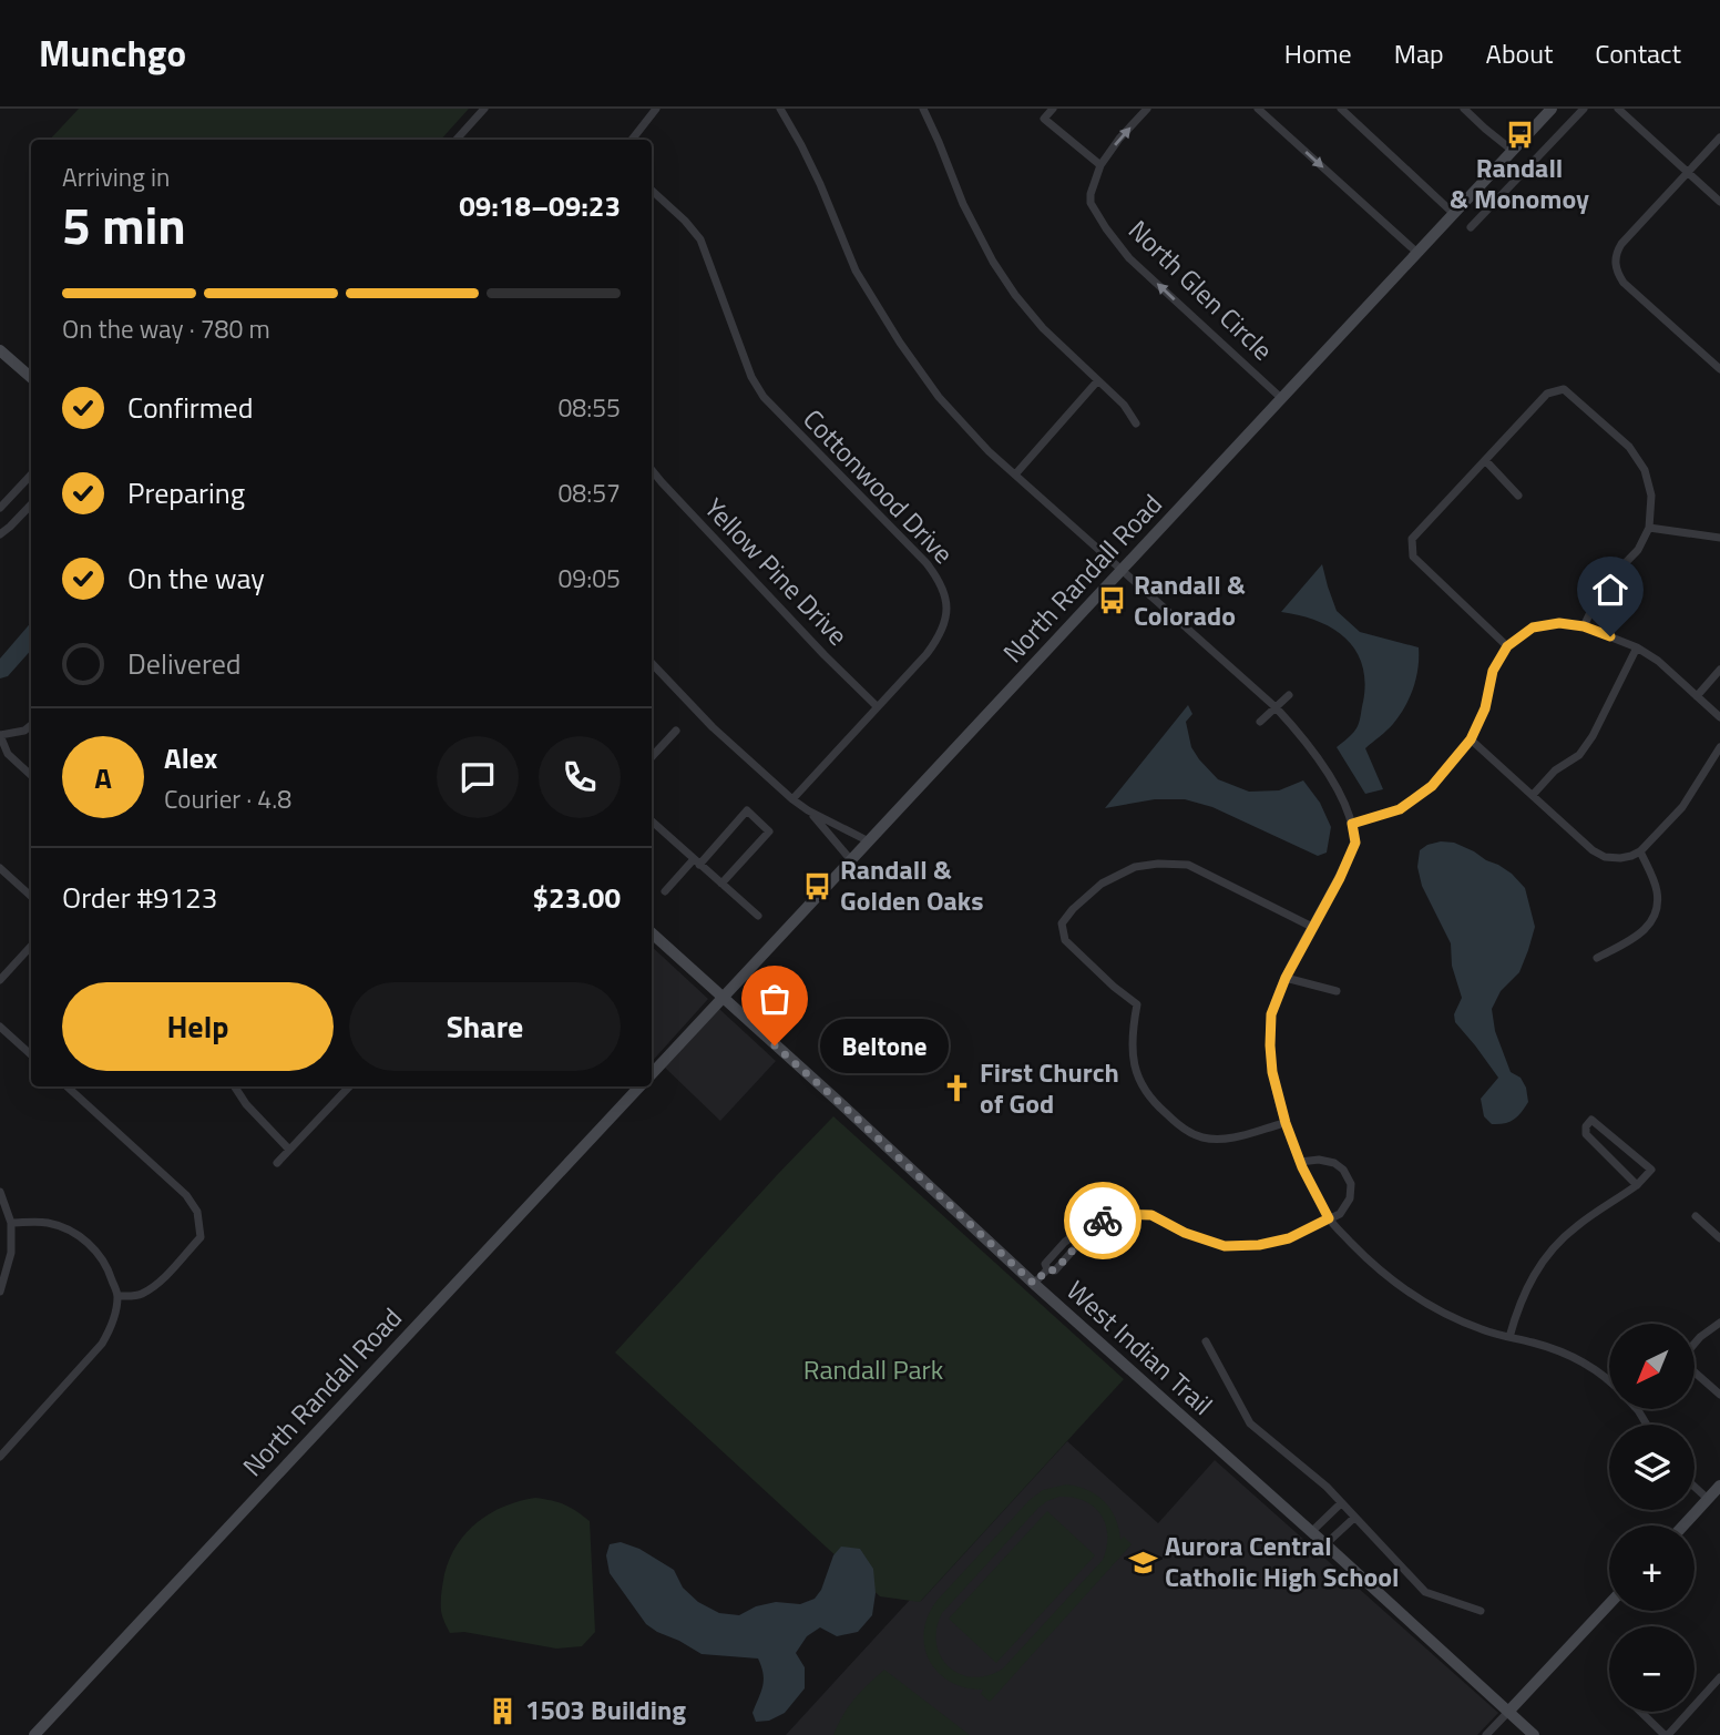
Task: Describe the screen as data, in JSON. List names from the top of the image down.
{
  "streets": {
    "main road": ["North Randall Road", "West Indian Trail"],
    "street": ["North Glen Circle", "Cottonwood Drive", "Yellow Pine Drive"]
  },
  "crossings": [
    ["North Glen Circle", "North Randall Road"],
    ["Cottonwood Drive", "Yellow Pine Drive"],
    ["North Randall Road", "West Indian Trail"]
  ],
  "one_way": ["North Glen Circle"],
  "parks": ["Randall Park"],
  "places": {
    "bus stop": ["Randall & Monomoy", "Randall & Colorado", "Randall & Golden Oaks"],
    "other": ["Beltone"],
    "church": ["First Church of God"],
    "school or university": ["Aurora Central Catholic High School"],
    "building": ["1503 Building"]
  },
  "north": "bottom left",
  "page": {
    "header": "Munchgo",
    "nav": [
      "Home",
      "Map",
      "About",
      "Contact"
    ],
    "heading": ["5 min", "Arriving in", "09:18–09:23"],
    "panel": [
      "Alex",
      "Courier · 4.8",
      "Order #9123",
      "$23.00"
    ],
    "bar": "On the way · 780 m",
    "list": [
      ["Confirmed", "08:55"],
      ["Preparing", "08:57"],
      ["On the way", "09:05"],
      "Delivered"
    ],
    "round": "A",
    "buttons": ["Help", "Share"],
    "bubble": "Beltone",
    "map_buttons": ["+", "−"]
  }
}
